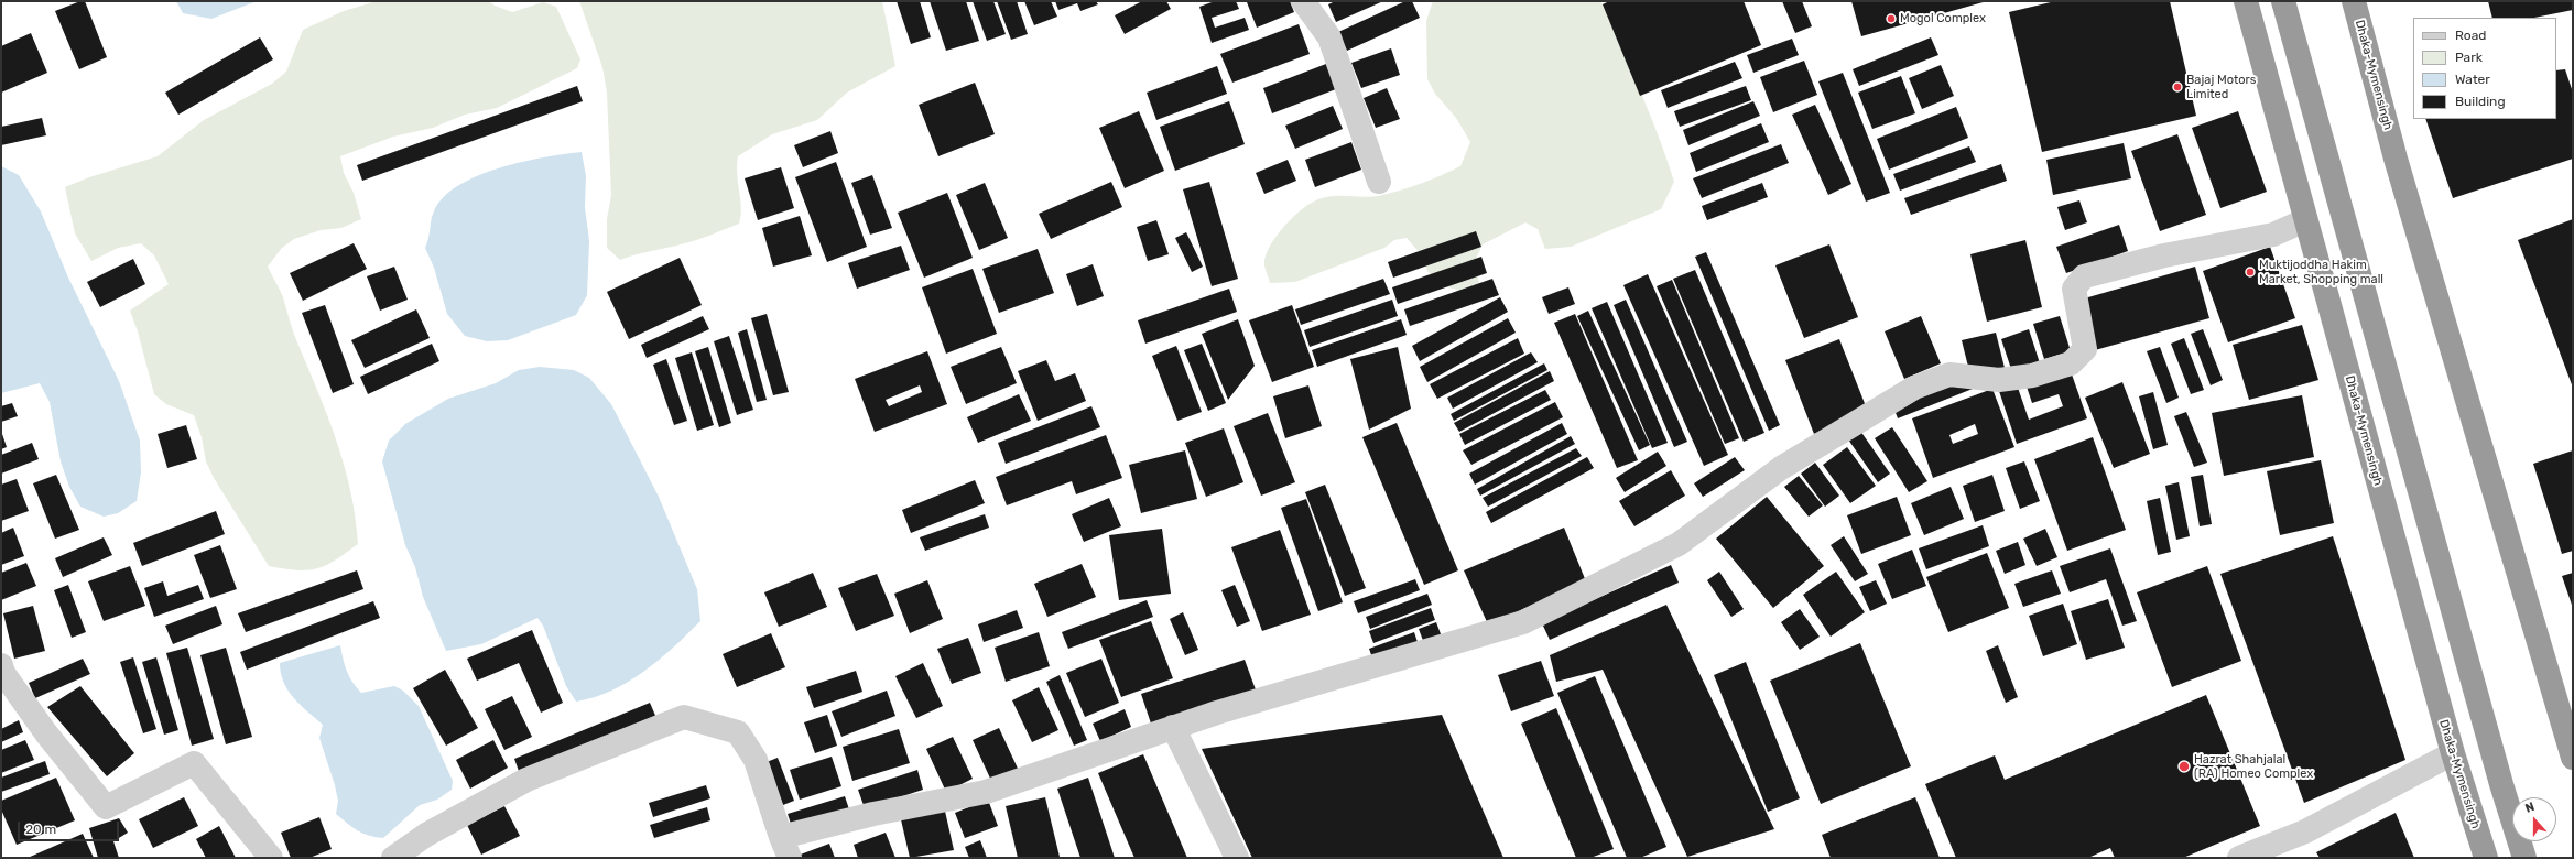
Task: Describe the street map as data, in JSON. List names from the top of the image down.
{
  "streets": {
    "highway": ["Dhaka-Mymensingh"]
  },
  "places": [
    "Mogol Complex",
    "Bajaj Motors Limited",
    "Muktijoddha Hakim Market, Shopping mall",
    "Hazrat Shahjalal (RA) Homeo Complex"
  ],
  "legend": [
    "Road",
    "Park",
    "Water",
    "Building"
  ],
  "scale_bar": "20 m",
  "north": "top"
}
